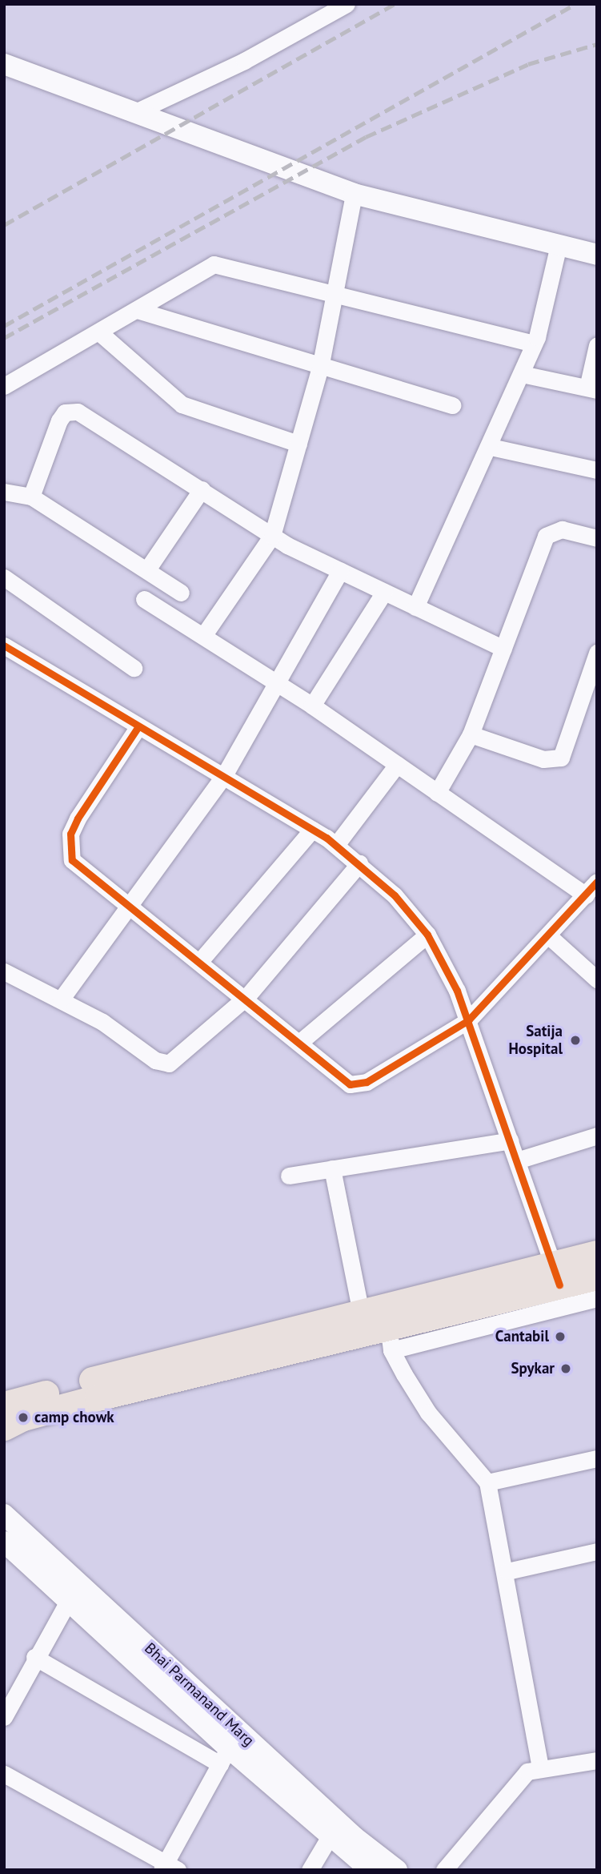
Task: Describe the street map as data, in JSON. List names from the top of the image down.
{
  "streets": {
    "street": ["Bhai Parmanand Marg"]
  },
  "places": [
    "Satija Hospital",
    "Cantabil",
    "Spykar",
    "camp chowk"
  ]
}
